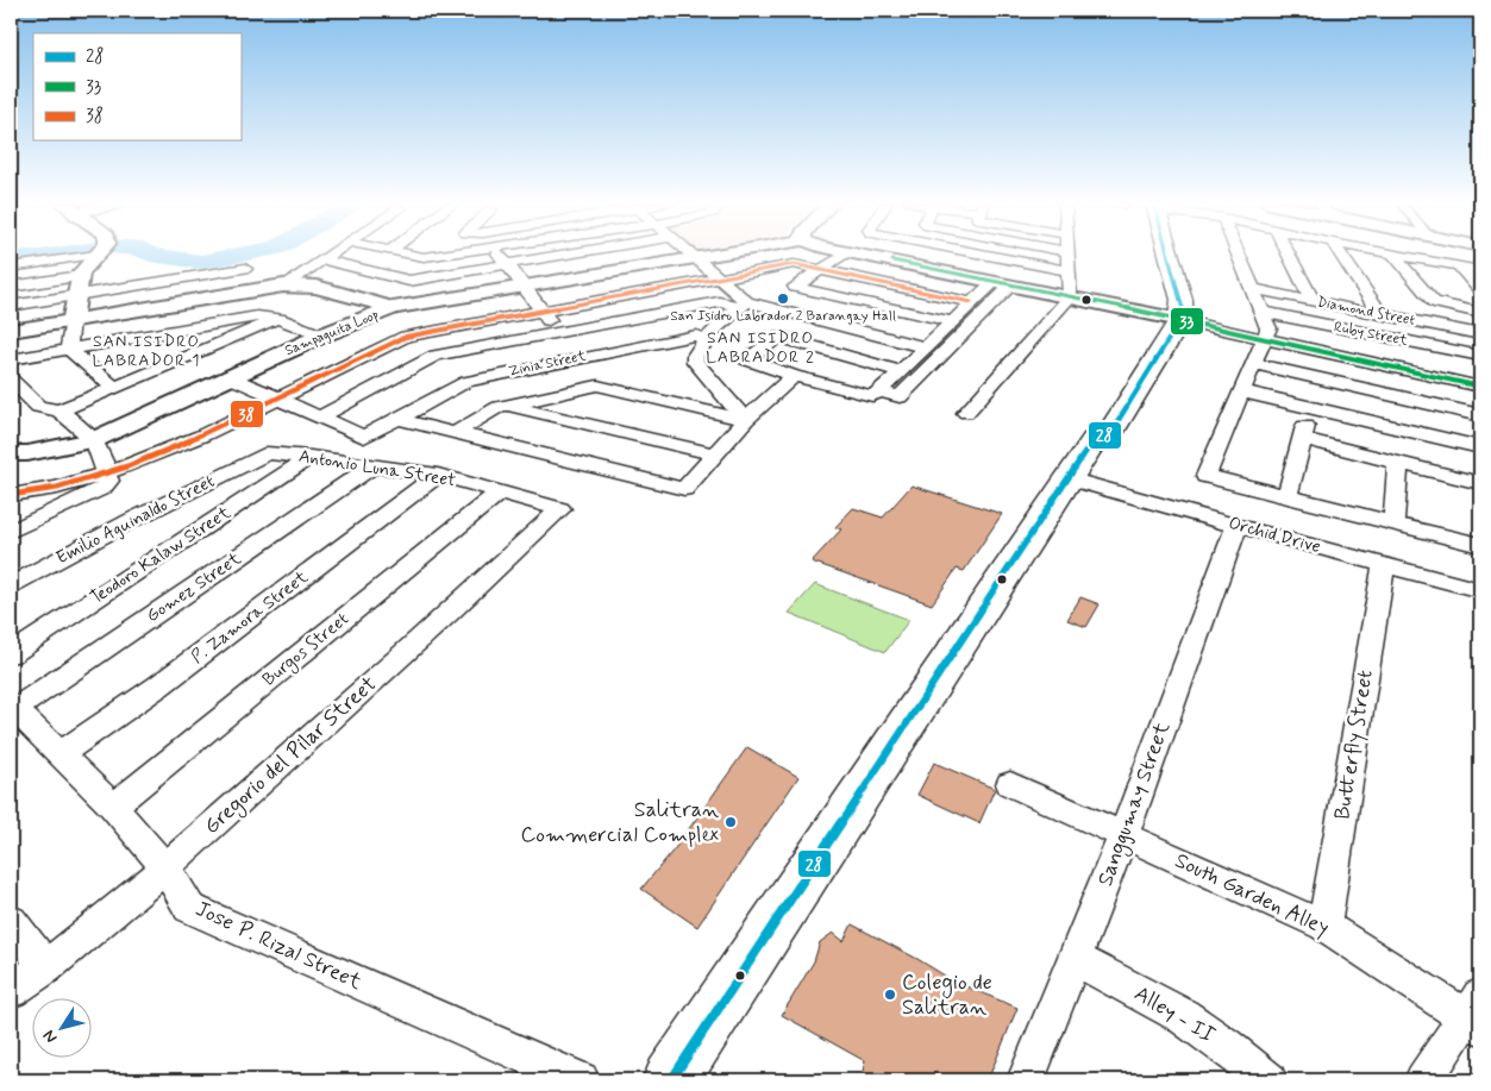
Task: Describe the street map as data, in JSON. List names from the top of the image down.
{
  "streets": {
    "street": [
      "Diamond Street",
      "Sampaguita Loop",
      "Ruby Street",
      "Zinia Street",
      "Antonio Luna Street",
      "Emilio Aguinaldo Street",
      "Orchid Drive",
      "Teodoro Kalaw Street",
      "Gomez Street",
      "P. Zamora Street",
      "Burgos Street",
      "Butterfly Street",
      "Gregorio del Pilar Street",
      "Sanggumay Street",
      "South Garden Alley",
      "Jose P. Rizal Street",
      "Alley - II"
    ]
  },
  "crossings": [
    ["Antonio Luna Street", "Emilio Aguinaldo Street"],
    ["Antonio Luna Street", "Teodoro Kalaw Street"],
    ["Antonio Luna Street", "Gomez Street"],
    ["Antonio Luna Street", "P. Zamora Street"],
    ["Antonio Luna Street", "Burgos Street"],
    ["Antonio Luna Street", "Gregorio del Pilar Street"],
    ["Orchid Drive", "Butterfly Street"],
    ["Orchid Drive", "Sanggumay Street"],
    ["Gomez Street", "Jose P. Rizal Street"],
    ["P. Zamora Street", "Jose P. Rizal Street"],
    ["Burgos Street", "Jose P. Rizal Street"],
    ["Butterfly Street", "South Garden Alley"],
    ["Gregorio del Pilar Street", "Jose P. Rizal Street"],
    ["Sanggumay Street", "South Garden Alley"],
    ["Sanggumay Street", "Alley - II"]
  ],
  "districts": ["SAN ISIDRO LABRADOR 2", "SAN ISIDRO LABRADOR 1"],
  "places": ["San Isidro Labrador 2 Barangay Hall", "Salitran Commercial Complex", "Colegio de Salitran"],
  "lines": ["transit line 28", "transit line 33", "transit line 38"],
  "legend": ["28", "33", "38"],
  "north": "bottom left"
}
